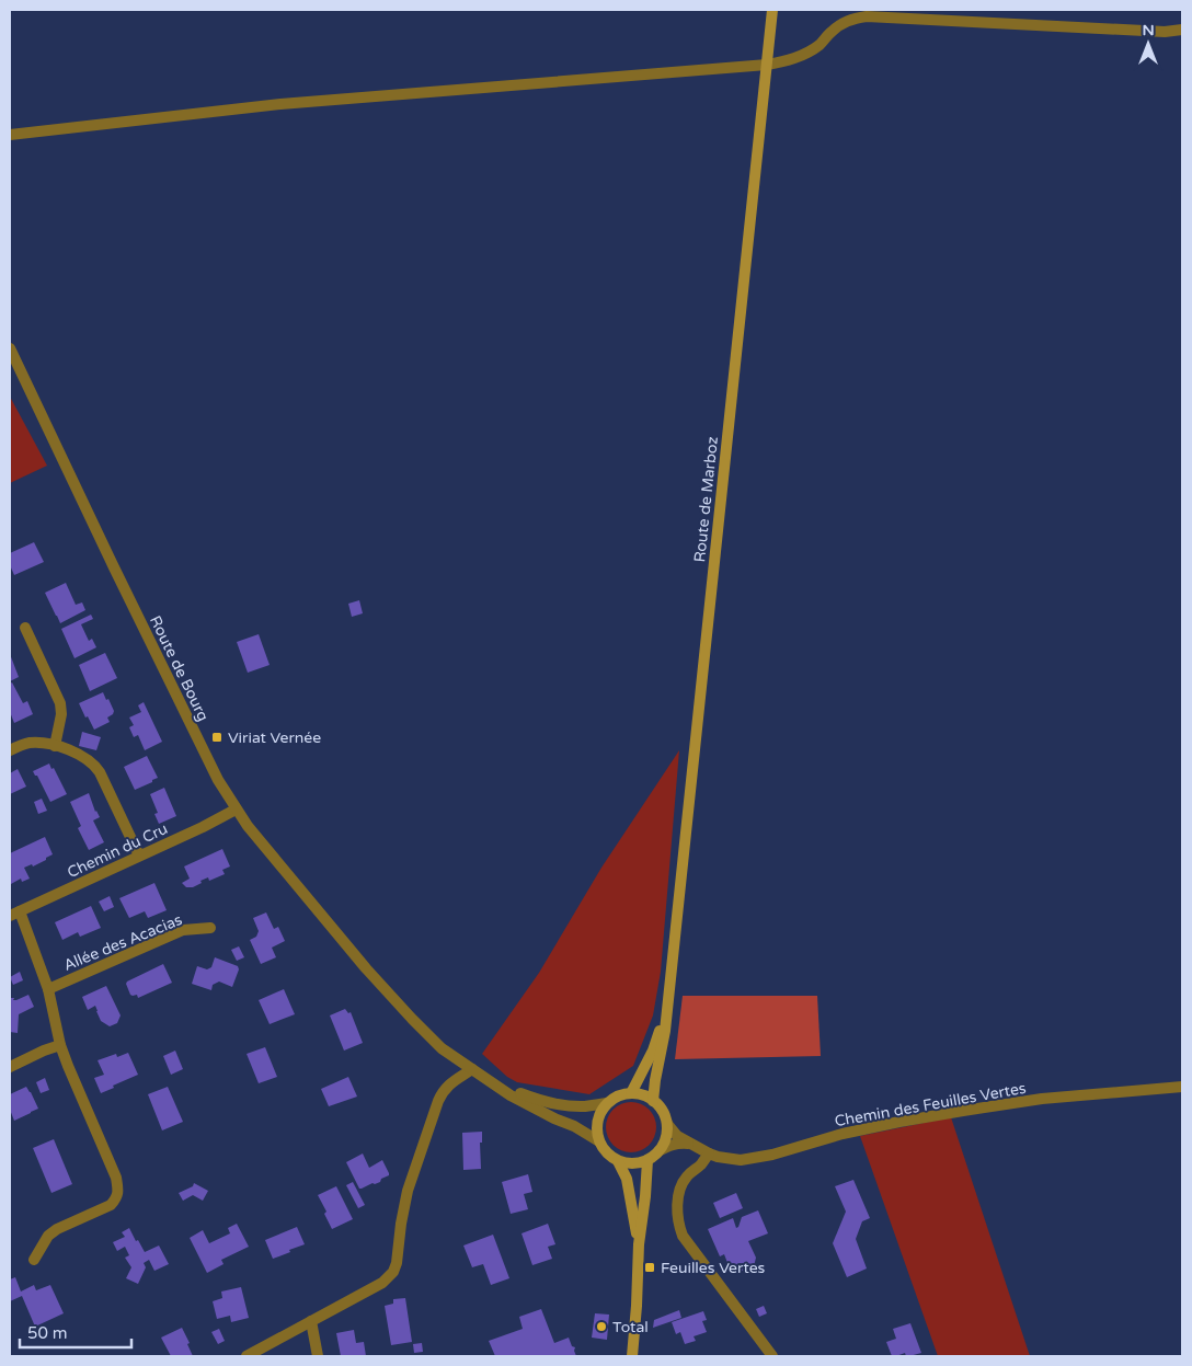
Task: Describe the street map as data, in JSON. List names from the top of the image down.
{
  "streets": {
    "main road": ["Route de Marboz"],
    "street": [
      "Route de Bourg",
      "Chemin du Cru",
      "Allée des Acacias",
      "Chemin des Feuilles Vertes"
    ]
  },
  "crossings": [
    ["Route de Marboz", "Route de Bourg"],
    ["Route de Marboz", "Chemin des Feuilles Vertes"],
    ["Route de Bourg", "Chemin du Cru"],
    ["Route de Bourg", "Chemin des Feuilles Vertes"]
  ],
  "places": {
    "transit": ["Viriat Vernée", "Feuilles Vertes"],
    "other": ["Total"]
  },
  "scale_bar": "50 m",
  "north": "top"
}
